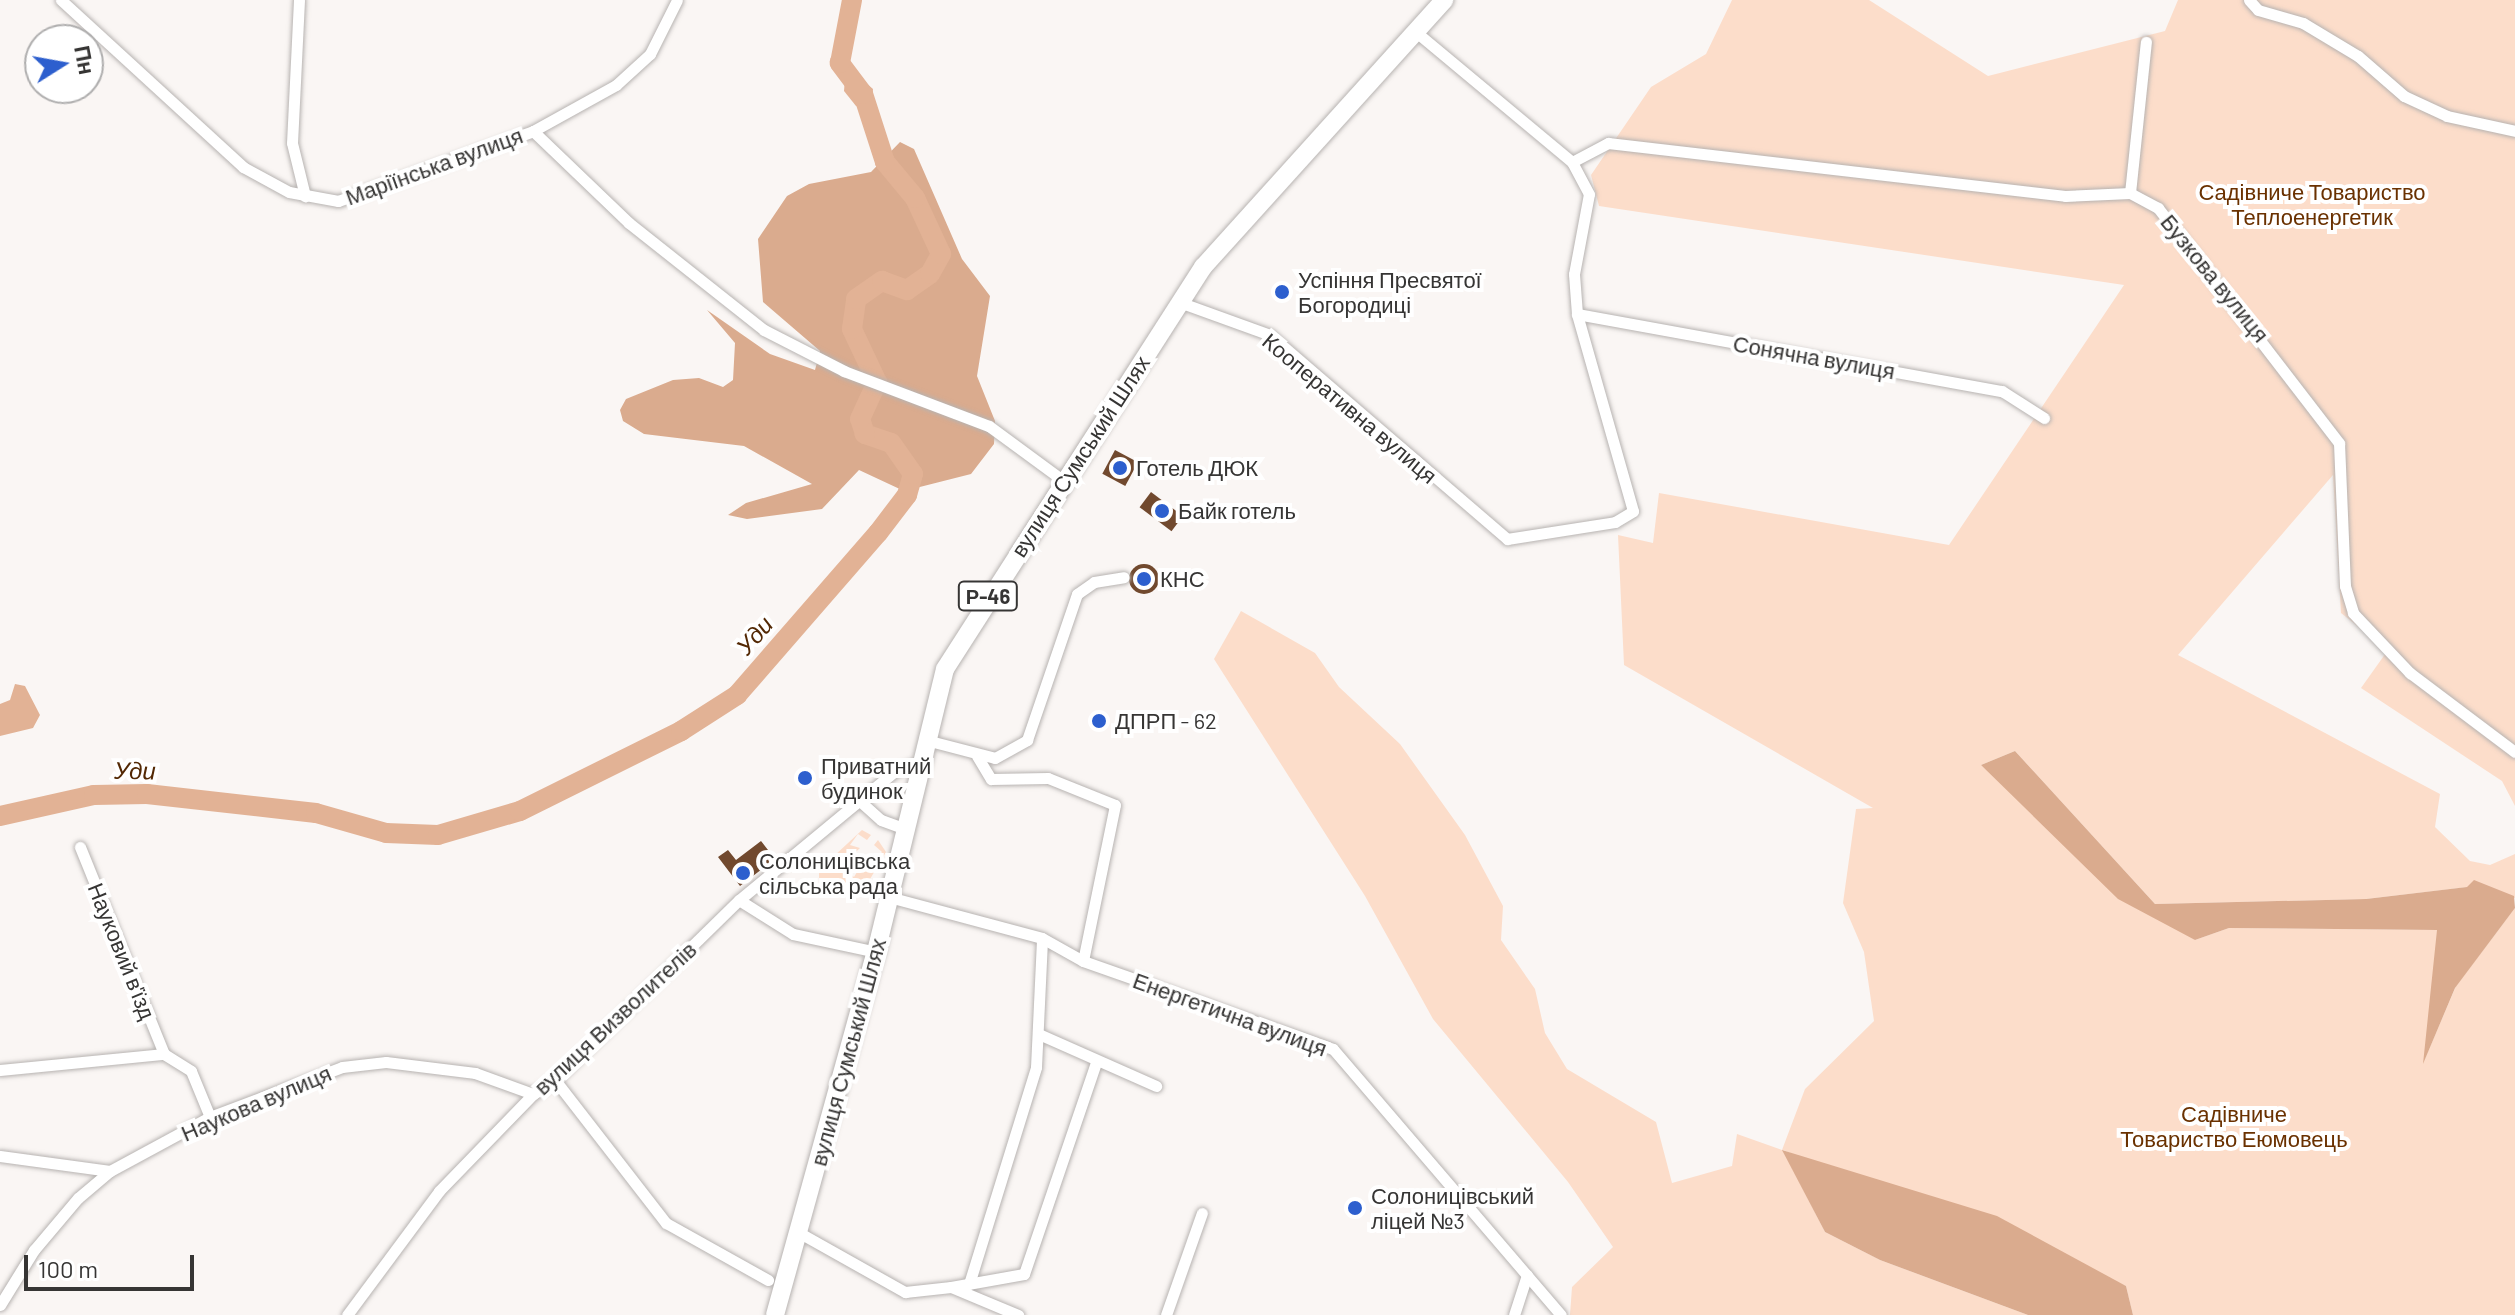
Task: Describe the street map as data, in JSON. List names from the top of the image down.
{
  "streets": {
    "main road": ["вулиця Сумський Шлях", "Р-46"],
    "street": [
      "Маріїнська вулиця",
      "Бузкова вулиця",
      "Сонячна вулиця",
      "Кооперативна вулиця",
      "Науковий в'їзд",
      "Енергетична вулиця",
      "вулиця Визволителів",
      "Наукова вулиця"
    ]
  },
  "crossings": [
    ["Маріїнська вулиця", "вулиця Сумський Шлях"],
    ["Сонячна вулиця", "Кооперативна вулиця"],
    ["Кооперативна вулиця", "вулиця Сумський Шлях"],
    ["вулиця Сумський Шлях", "Енергетична вулиця"],
    ["вулиця Сумський Шлях", "вулиця Визволителів"],
    ["Науковий в'їзд", "Наукова вулиця"],
    ["вулиця Визволителів", "Наукова вулиця"]
  ],
  "water": ["Уди"],
  "parks": ["Садівниче Товариство Теплоенергетик", "Садівниче Товариство Еюмовець"],
  "places": [
    "Успіння Пресвятої Богородиці",
    "Готель ДЮК",
    "Байк готель",
    "КНС",
    "ДПРП - 62",
    "Приватний будинок",
    "Солоницівська сільська рада",
    "Солоницівський ліцей №3"
  ],
  "scale_bar": "100 m",
  "north": "right"
}
